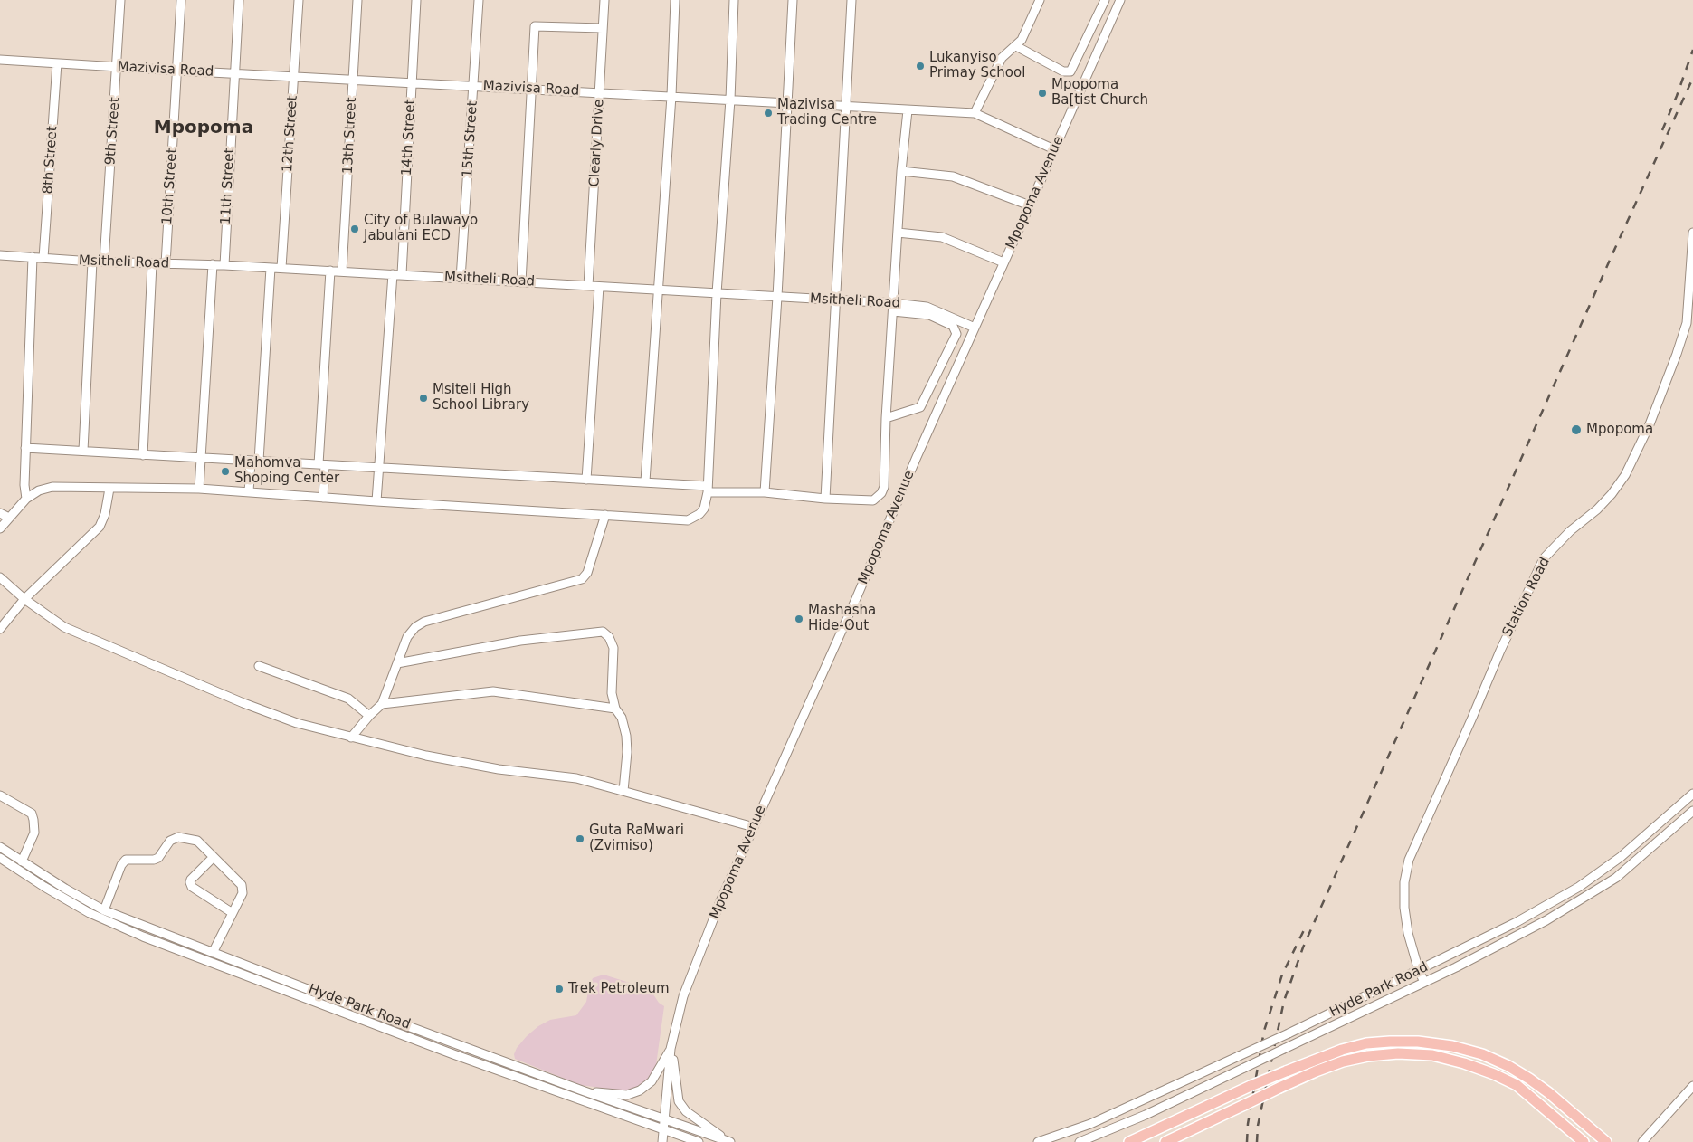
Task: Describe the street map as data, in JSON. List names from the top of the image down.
{
  "streets": {
    "street": [
      "Mazivisa Road",
      "9th Street",
      "12th Street",
      "13th Street",
      "14th Street",
      "15th Street",
      "Clearly Drive",
      "8th Street",
      "10th Street",
      "11th Street",
      "Mpopoma Avenue",
      "Msitheli Road",
      "Station Road",
      "Hyde Park Road"
    ]
  },
  "crossings": [
    ["Mazivisa Road", "9th Street"],
    ["Mazivisa Road", "12th Street"],
    ["Mazivisa Road", "13th Street"],
    ["Mazivisa Road", "14th Street"],
    ["Mazivisa Road", "15th Street"],
    ["Mazivisa Road", "Clearly Drive"],
    ["Mazivisa Road", "8th Street"],
    ["Mazivisa Road", "10th Street"],
    ["Mazivisa Road", "11th Street"],
    ["Mazivisa Road", "Mpopoma Avenue"],
    ["9th Street", "Msitheli Road"],
    ["12th Street", "Msitheli Road"],
    ["13th Street", "Msitheli Road"],
    ["14th Street", "Msitheli Road"],
    ["15th Street", "Msitheli Road"],
    ["Clearly Drive", "Msitheli Road"],
    ["8th Street", "Msitheli Road"],
    ["10th Street", "Msitheli Road"],
    ["11th Street", "Msitheli Road"],
    ["Mpopoma Avenue", "Msitheli Road"],
    ["Mpopoma Avenue", "Hyde Park Road"],
    ["Station Road", "Hyde Park Road"]
  ],
  "districts": ["Mpopoma"],
  "places": [
    "Lukanyiso Primay School",
    "Mpopoma Ba[tist Church",
    "Mazivisa Trading Centre",
    "City of Bulawayo Jabulani ECD",
    "Msiteli High School Library",
    "Mpopoma",
    "Mahomva Shoping Center",
    "Mashasha Hide-Out",
    "Guta RaMwari (Zvimiso)",
    "Trek Petroleum"
  ]
}
